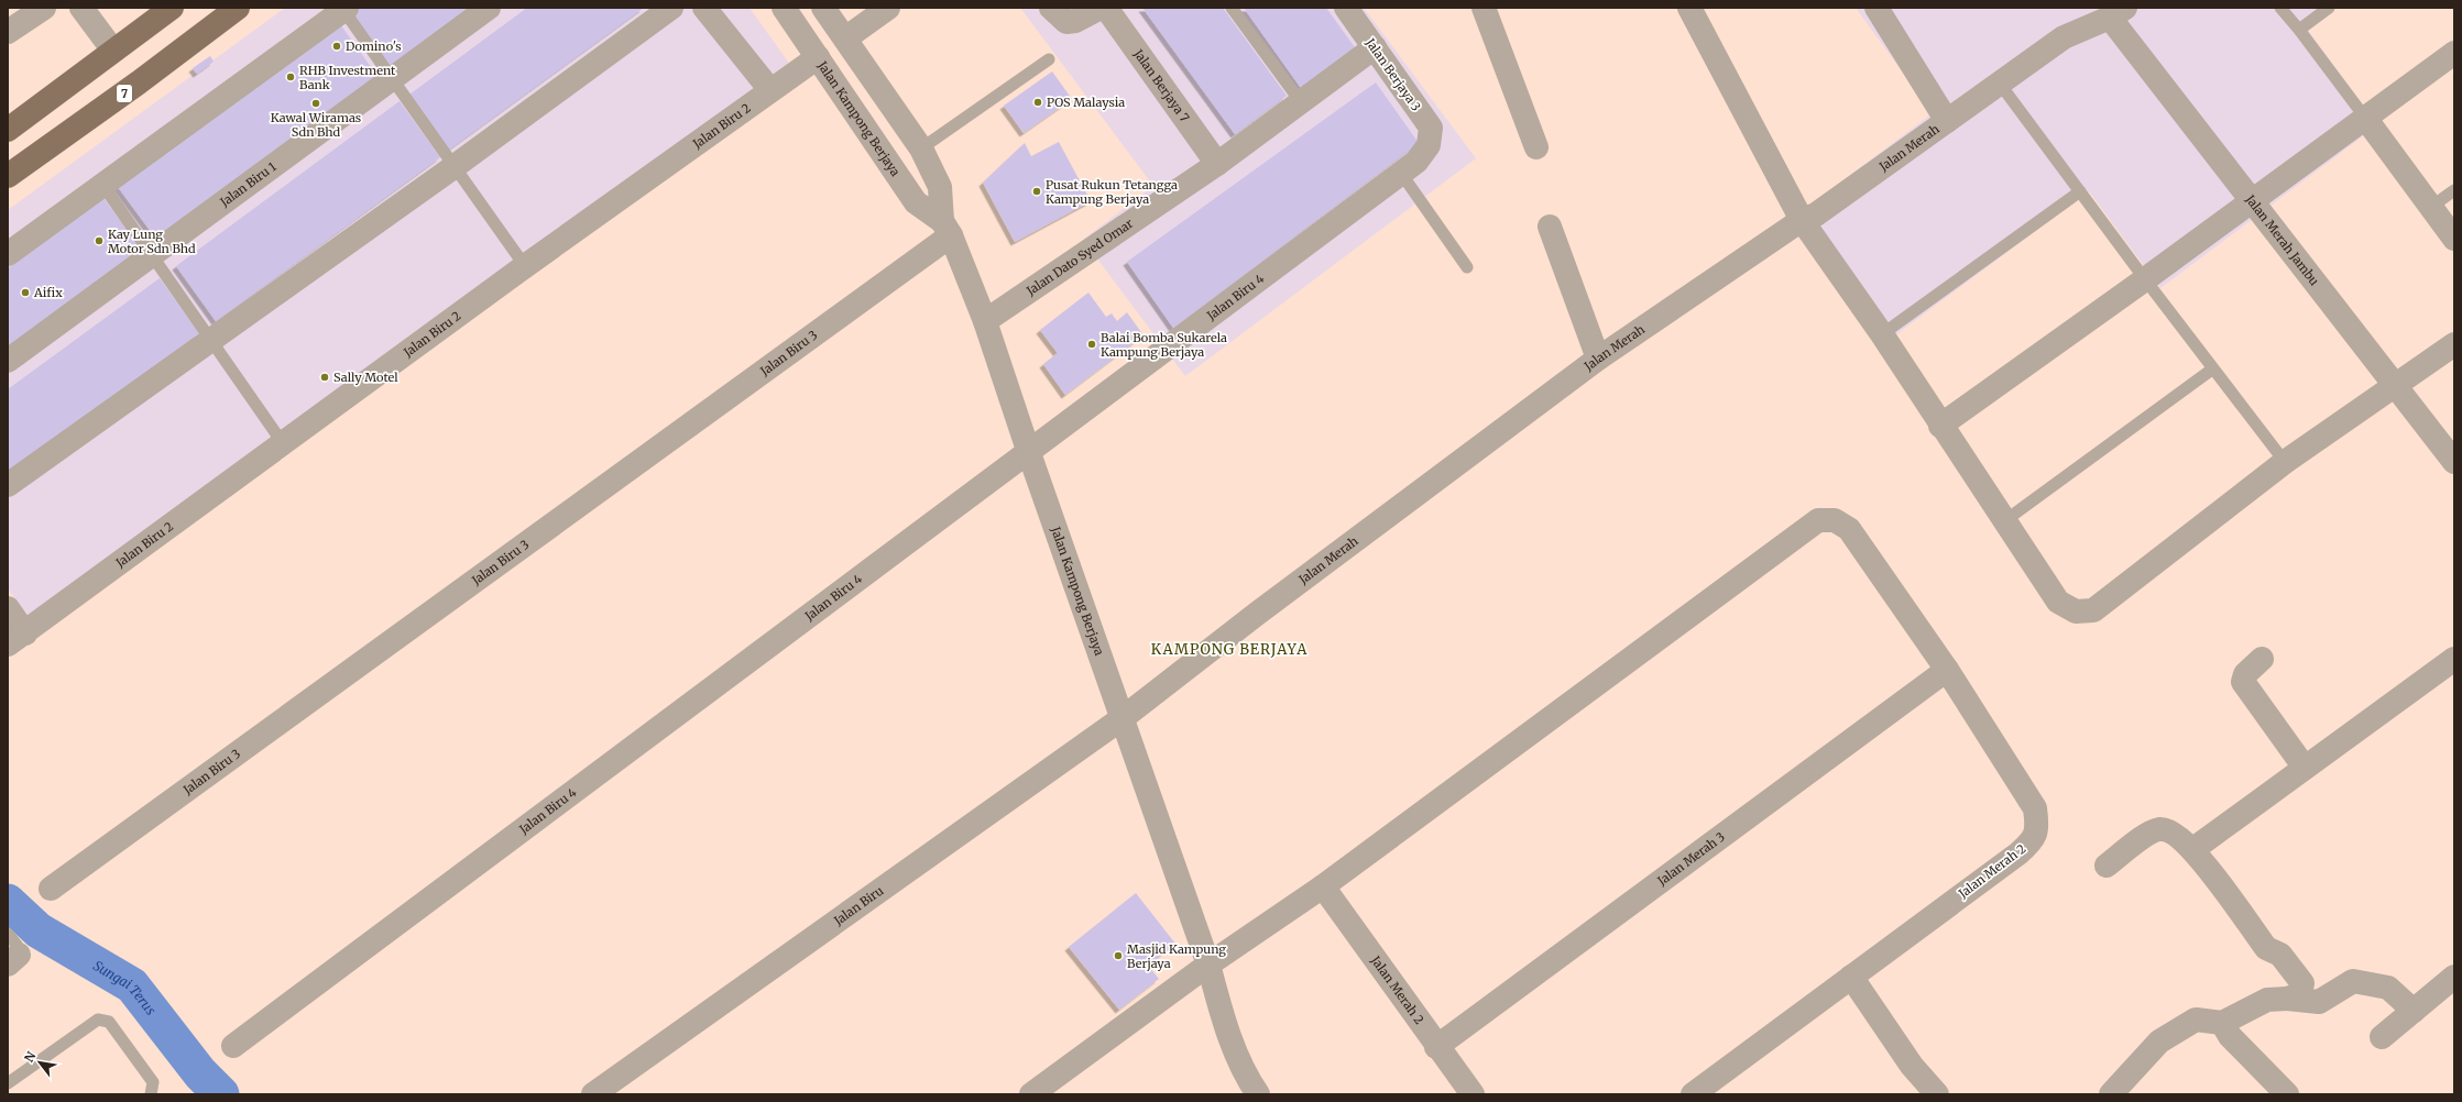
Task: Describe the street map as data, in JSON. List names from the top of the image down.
{
  "streets": {
    "main road": ["7"],
    "street": [
      "Jalan Berjaya 3",
      "Jalan Berjaya 7",
      "Jalan Kampong Berjaya",
      "Jalan Biru 2",
      "Jalan Merah",
      "Jalan Biru 1",
      "Jalan Merah Jambu",
      "Jalan Dato Syed Omar",
      "Jalan Biru 4",
      "Jalan Biru 3",
      "Jalan Merah 3",
      "Jalan Merah 2",
      "Jalan Biru"
    ]
  },
  "crossings": [
    ["Jalan Berjaya 3", "Jalan Dato Syed Omar"],
    ["Jalan Berjaya 3", "Jalan Biru 4"],
    ["Jalan Berjaya 7", "Jalan Dato Syed Omar"],
    ["Jalan Kampong Berjaya", "Jalan Biru 2"],
    ["Jalan Kampong Berjaya", "Jalan Merah"],
    ["Jalan Kampong Berjaya", "Jalan Dato Syed Omar"],
    ["Jalan Kampong Berjaya", "Jalan Biru 4"],
    ["Jalan Kampong Berjaya", "Jalan Biru 3"],
    ["Jalan Kampong Berjaya", "Jalan Biru"],
    ["Jalan Merah", "Jalan Merah Jambu"],
    ["Jalan Merah", "Jalan Biru"],
    ["Jalan Merah 3", "Jalan Merah 2"]
  ],
  "districts": ["KAMPONG BERJAYA"],
  "water": ["Sungai Terus"],
  "places": [
    "Domino's",
    "RHB Investment Bank",
    "POS Malaysia",
    "Kawal Wiramas Sdn Bhd",
    "Pusat Rukun Tetangga Kampung Berjaya",
    "Kay Lung Motor Sdn Bhd",
    "Aifix",
    "Balai Bomba Sukarela Kampung Berjaya",
    "Sally Motel",
    "Masjid Kampung Berjaya"
  ],
  "north": "top left"
}
